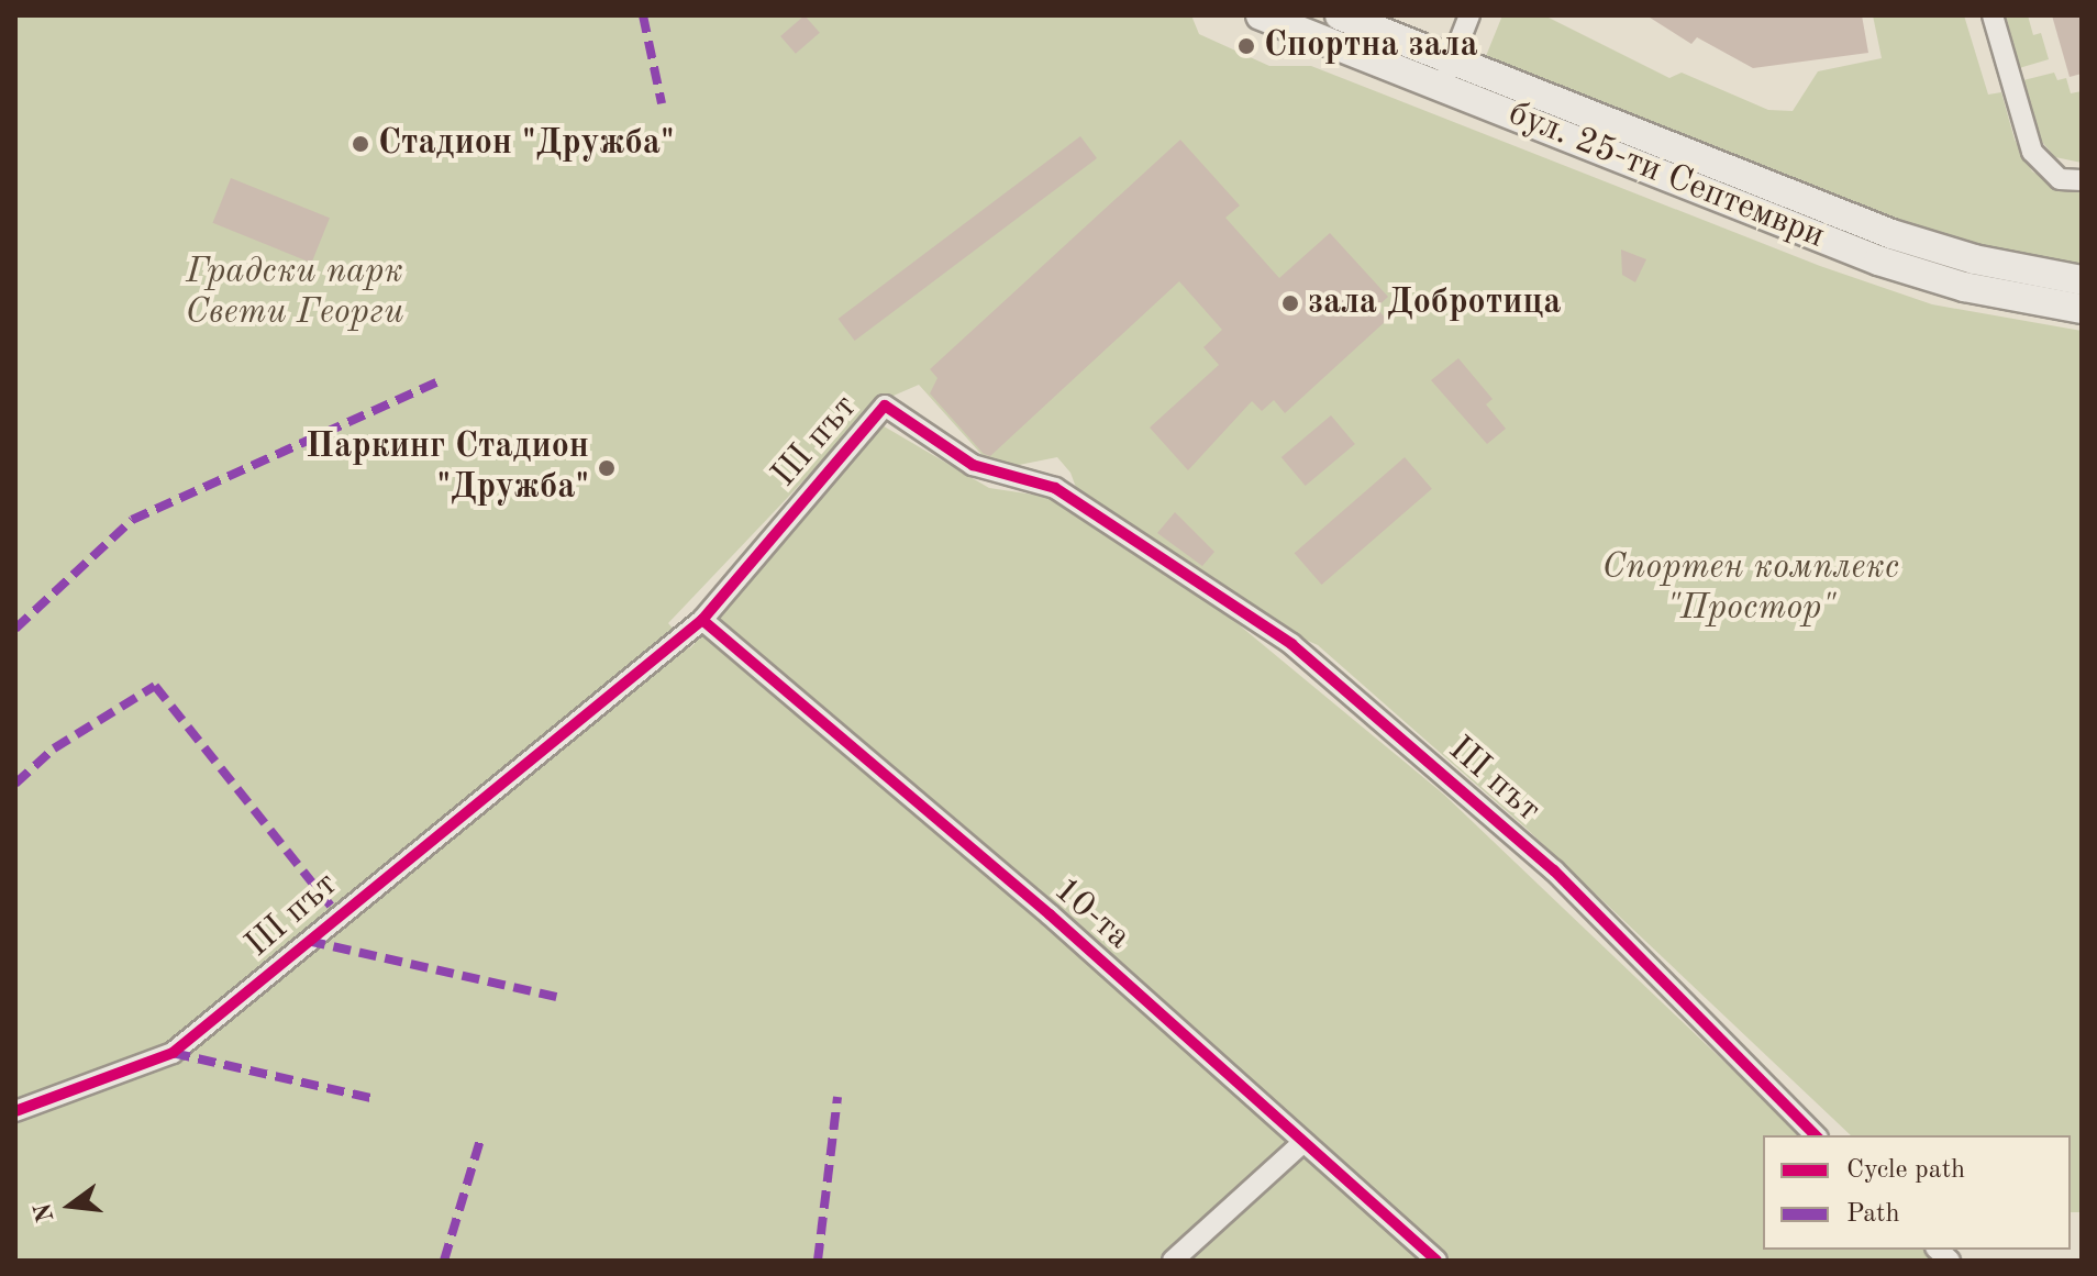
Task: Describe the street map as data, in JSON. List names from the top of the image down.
{
  "streets": {
    "main road": ["бул. 25-ти Септември"],
    "street": ["ІІІ път", "10-та"]
  },
  "crossings": [
    ["ІІІ път", "10-та"]
  ],
  "parks": ["Градски парк Свети Георги", "Спортен комплекс \"Простор\""],
  "places": [
    "Спортна зала",
    "Стадион \"Дружба\"",
    "зала Добротица",
    "Паркинг Стадион \"Дружба\""
  ],
  "legend": ["Cycle path", "Path"],
  "north": "left"
}
